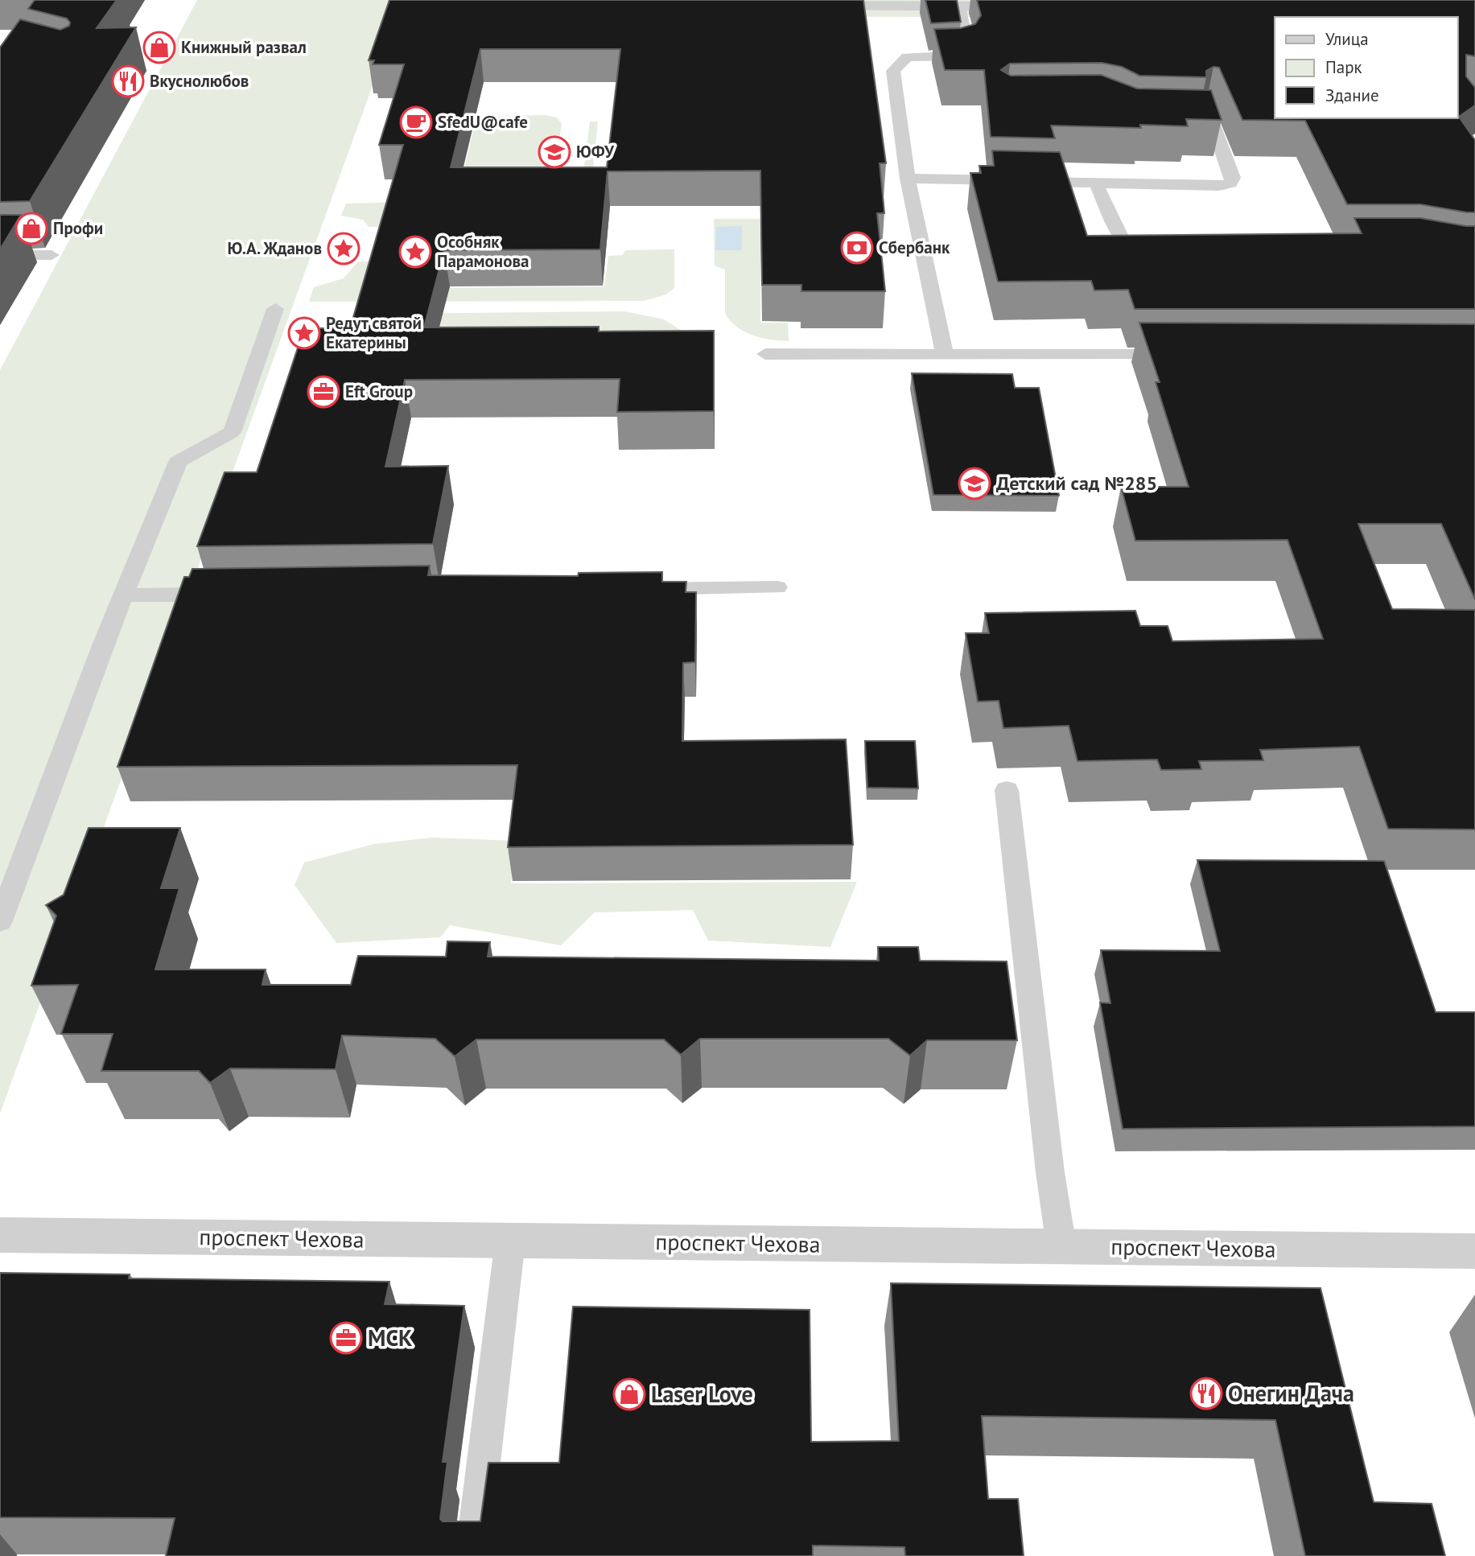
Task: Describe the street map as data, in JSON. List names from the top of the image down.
{
  "streets": {
    "street": ["проспект Чехова"]
  },
  "places": {
    "shop": ["Книжный развал", "Профи", "Laser Love"],
    "restaurant": ["Вкуснолюбов", "Онегин Дача"],
    "cafe": ["SfedU@cafe"],
    "school or university": ["ЮФУ", "Детский сад №285"],
    "bank": ["Сбербанк"],
    "place": ["Ю.А. Жданов", "Особняк Парамонова", "Редут святой Екатерины"],
    "office": ["Eft Group", "МСК"]
  },
  "legend": ["Улица", "Парк", "Здание"]
}
